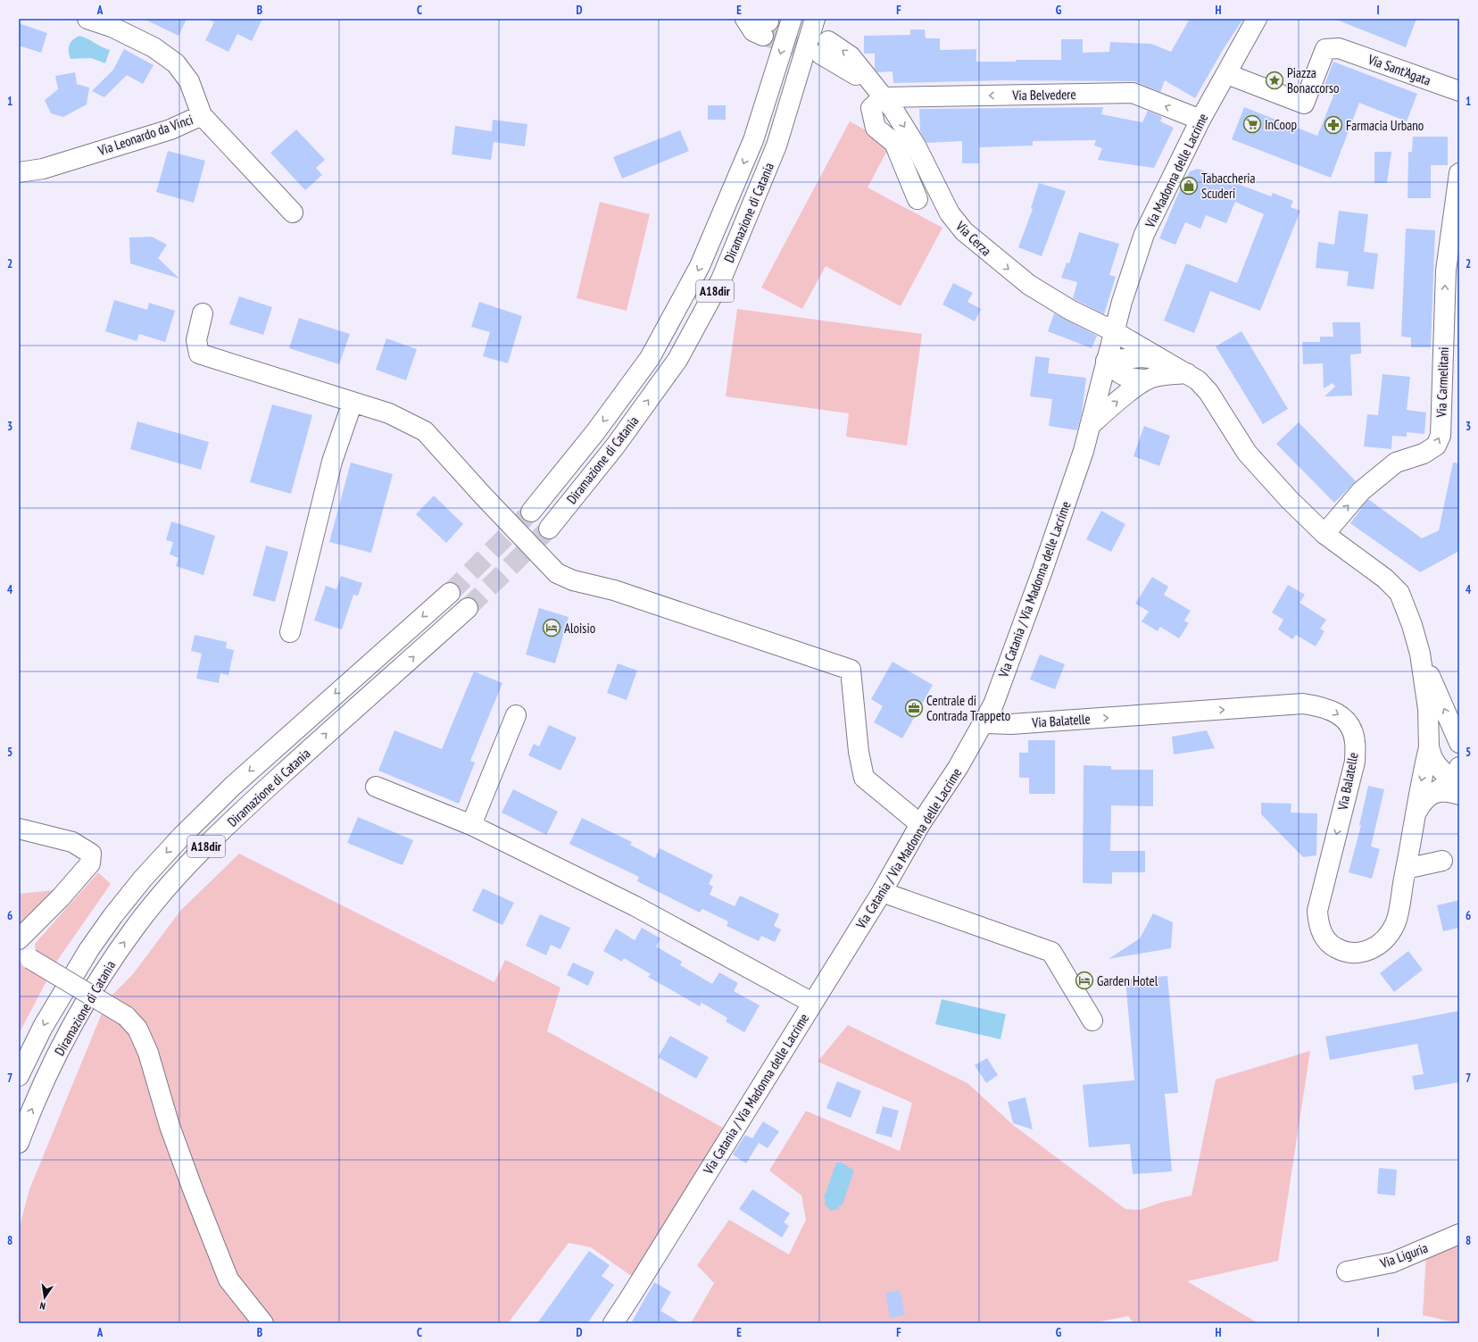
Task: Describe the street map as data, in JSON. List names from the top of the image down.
{
  "streets": {
    "main road": [
      "Via Sant'Agata",
      "Via Belvedere",
      "Via Leonardo da Vinci",
      "Via Madonna delle Lacrime",
      "Diramazione di Catania",
      "Via Cerza",
      "A18dir",
      "Via Carmelitani",
      "Via Catania / Via Madonna delle Lacrime",
      "Via Balatelle",
      "Via Liguria"
    ]
  },
  "crossings": [
    ["Via Sant'Agata", "Via Madonna delle Lacrime"],
    ["Via Belvedere", "Via Madonna delle Lacrime"],
    ["Via Belvedere", "Via Cerza"],
    ["Via Madonna delle Lacrime", "Via Cerza"],
    ["Via Madonna delle Lacrime", "Via Catania / Via Madonna delle Lacrime"],
    ["Via Cerza", "Via Carmelitani"],
    ["Via Cerza", "Via Catania / Via Madonna delle Lacrime"],
    ["Via Catania / Via Madonna delle Lacrime", "Via Balatelle"]
  ],
  "one_way": ["Via Belvedere", "Via Cerza", "Via Carmelitani"],
  "places": {
    "place": ["Piazza Bonaccorso"],
    "supermarket": ["InCoop"],
    "pharmacy": ["Farmacia Urbano"],
    "shop": ["Tabaccheria Scuderi"],
    "hotel": ["Aloisio", "Garden Hotel"],
    "office": ["Centrale di Contrada Trappeto"]
  },
  "north": "bottom",
  "grid": {
    "columns": [
      "A",
      "B",
      "C",
      "D",
      "E",
      "F",
      "G",
      "H",
      "I"
    ],
    "rows": [
      "1",
      "2",
      "3",
      "4",
      "5",
      "6",
      "7",
      "8"
    ]
  }
}
